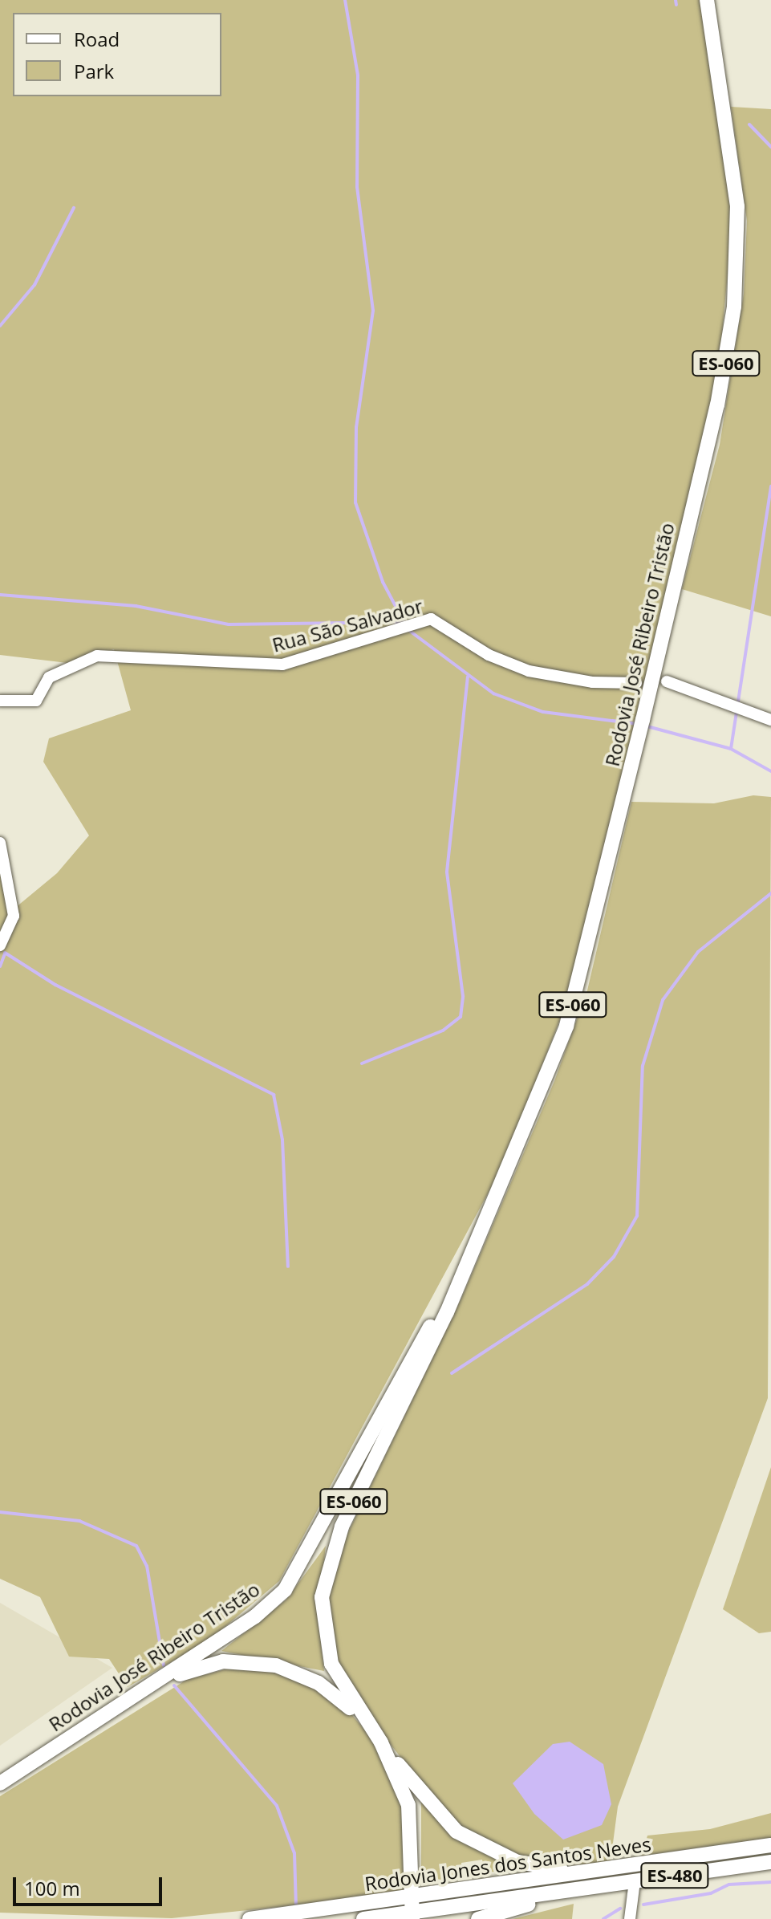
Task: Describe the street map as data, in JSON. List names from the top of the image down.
{
  "streets": {
    "main road": [
      "ES-060",
      "Rodovia José Ribeiro Tristão",
      "Rodovia Jones dos Santos Neves",
      "ES-480"
    ],
    "street": ["Rua São Salvador"]
  },
  "crossings": [
    ["Rodovia José Ribeiro Tristão", "Rodovia Jones dos Santos Neves"]
  ],
  "legend": ["Road", "Park"],
  "scale_bar": "100 m"
}
